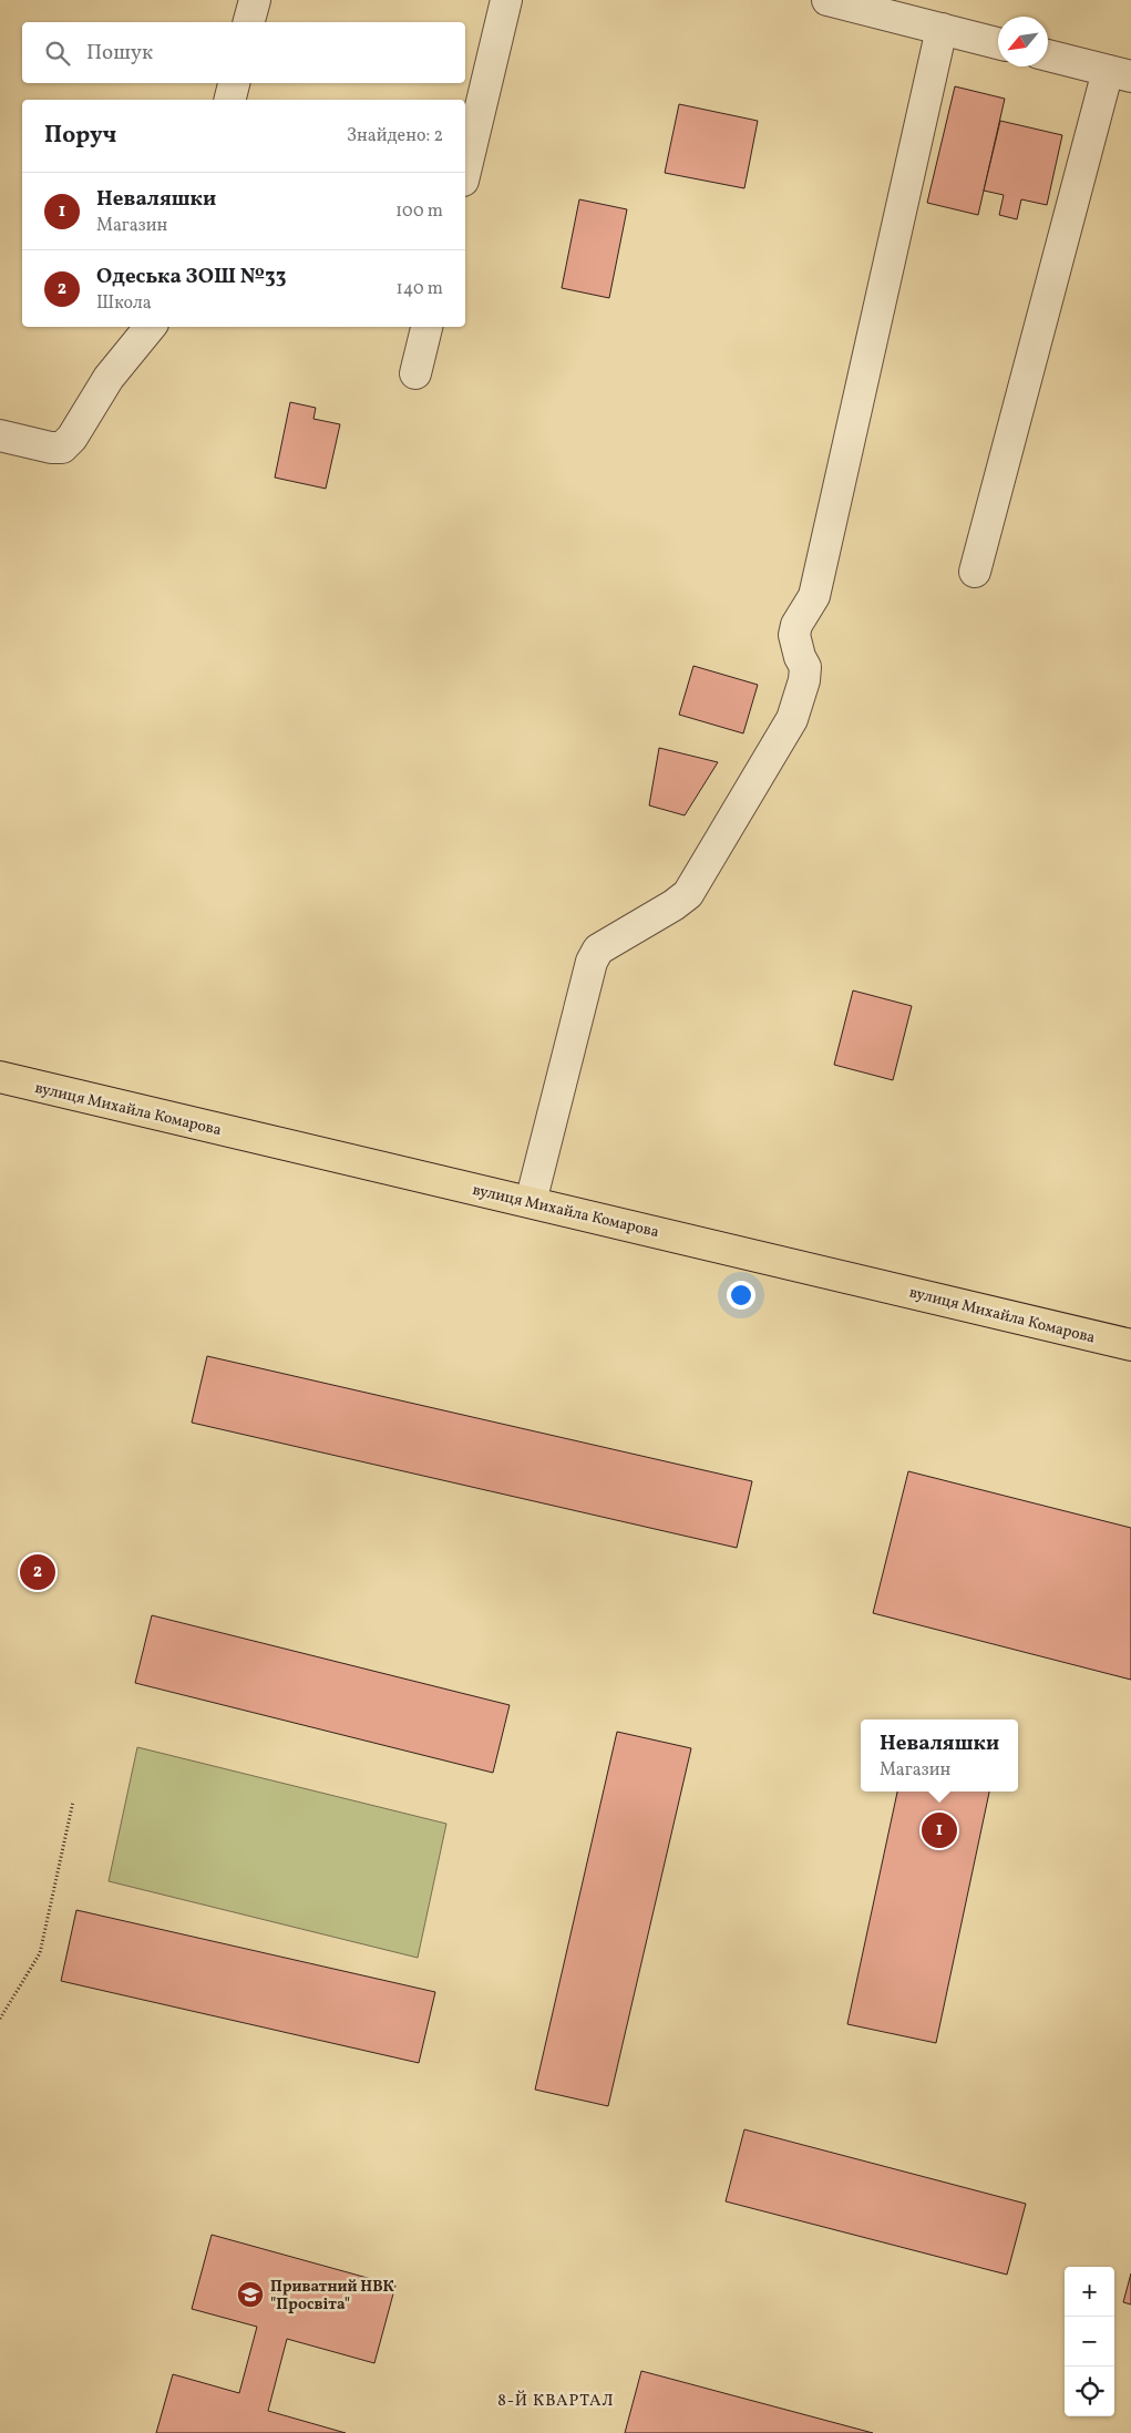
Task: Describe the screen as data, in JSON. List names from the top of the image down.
{
  "streets": {
    "main road": ["вулиця Михайла Комарова"]
  },
  "districts": ["8-Й КВАРТАЛ"],
  "places": {
    "school or university": ["Приватний НВК \"Просвіта\""]
  },
  "north": "bottom left",
  "page": {
    "search": "Пошук",
    "heading": ["Поруч", "Знайдено: 2"],
    "list": [
      {
        "mark": "1",
        "name": "Неваляшки",
        "note": "Магазин",
        "value": "100 m"
      },
      {
        "mark": "2",
        "name": "Одеська ЗОШ №33",
        "note": "Школа",
        "value": "140 m"
      }
    ],
    "pins": ["2", "1"],
    "popup": ["Неваляшки", "Магазин"],
    "map_buttons": ["+", "−"]
  }
}
